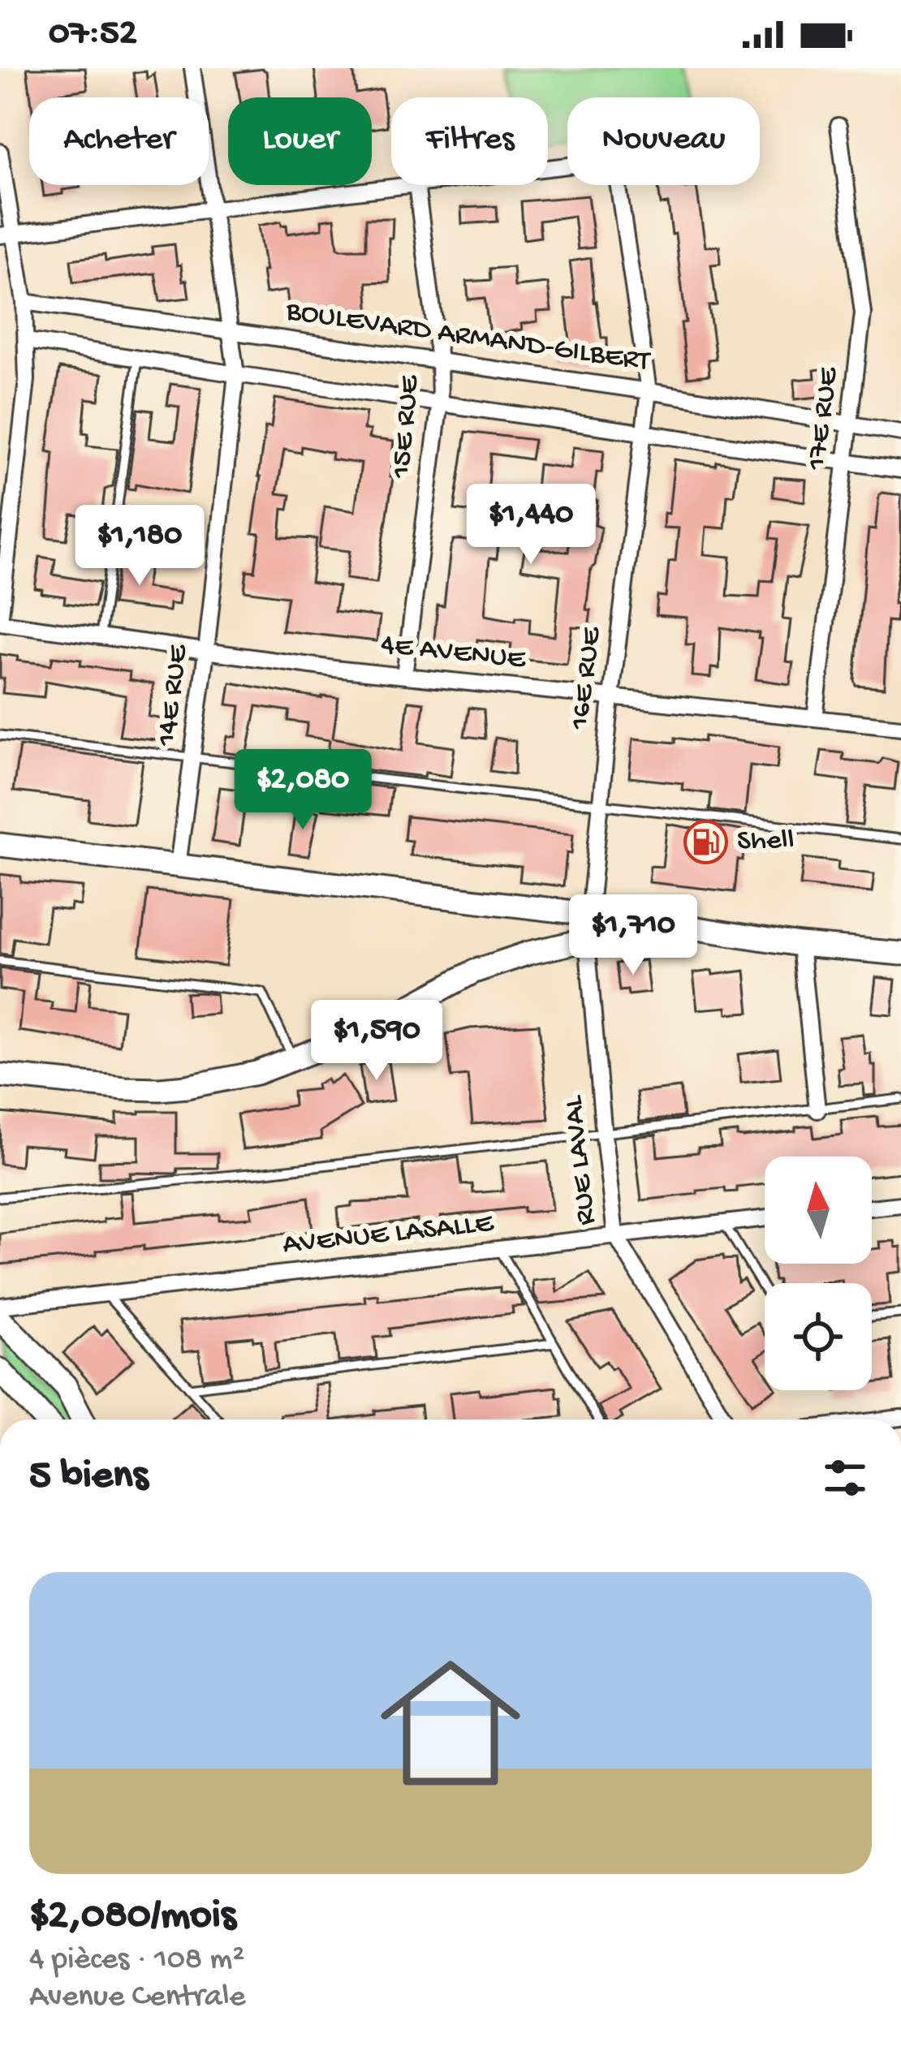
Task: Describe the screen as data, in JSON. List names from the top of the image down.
{
  "streets": {
    "street": [
      "BOULEVARD ARMAND-GILBERT",
      "17E RUE",
      "15E RUE",
      "4E AVENUE",
      "16E RUE",
      "14E RUE",
      "RUE LAVAL",
      "AVENUE LASALLE"
    ]
  },
  "crossings": [
    ["BOULEVARD ARMAND-GILBERT", "17E RUE"],
    ["BOULEVARD ARMAND-GILBERT", "15E RUE"],
    ["BOULEVARD ARMAND-GILBERT", "16E RUE"],
    ["BOULEVARD ARMAND-GILBERT", "14E RUE"],
    ["17E RUE", "4E AVENUE"],
    ["15E RUE", "4E AVENUE"],
    ["4E AVENUE", "16E RUE"],
    ["4E AVENUE", "14E RUE"],
    ["16E RUE", "RUE LAVAL"],
    ["RUE LAVAL", "AVENUE LASALLE"]
  ],
  "places": {
    "fuel station": ["Shell"]
  },
  "north": "top",
  "page": {
    "status": "07:52",
    "chip": [
      "Acheter",
      "Louer",
      "Filtres",
      "Nouveau"
    ],
    "price": [
      "$1,440",
      "$1,180",
      "$2,080",
      "$1,710",
      "$1,590"
    ],
    "heading": "5 biens",
    "list": [
      {
        "name": "$2,080/mois",
        "note": "4 pièces · 108 m² · Avenue Centrale"
      }
    ]
  }
}
